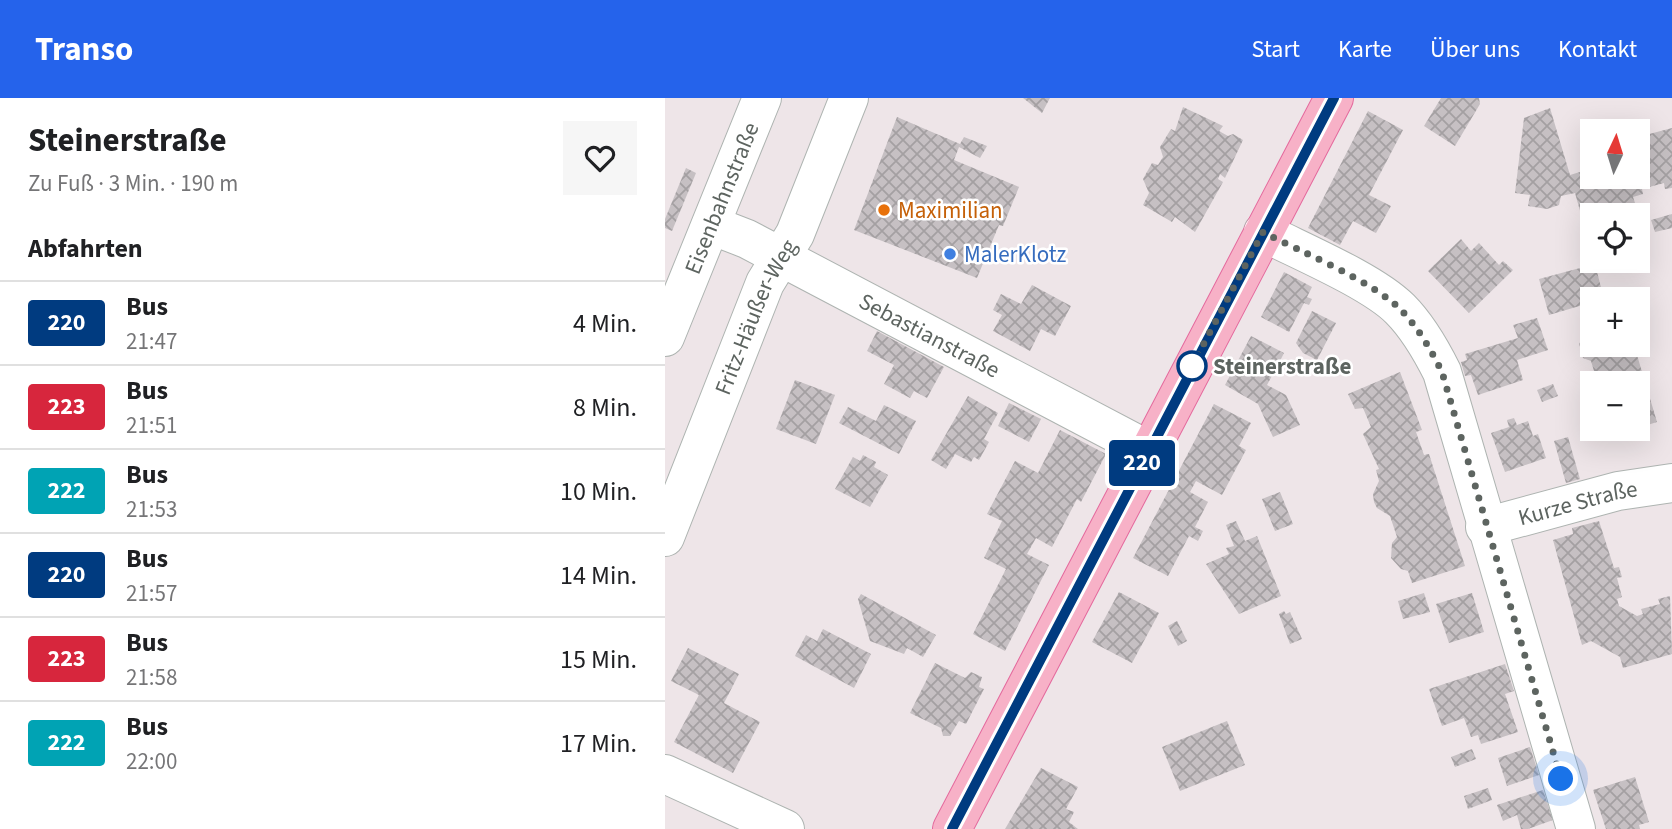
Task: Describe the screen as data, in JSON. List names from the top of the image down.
{
  "streets": {
    "street": [
      "Eisenbahnstraße",
      "Fritz-Häußer-Weg",
      "Sebastianstraße",
      "Kurze Straße"
    ]
  },
  "crossings": [
    ["Eisenbahnstraße", "Sebastianstraße"],
    ["Fritz-Häußer-Weg", "Sebastianstraße"]
  ],
  "places": ["Maximilian", "MalerKlotz", "Steinerstraße"],
  "lines": ["bus line 220"],
  "north": "top",
  "page": {
    "header": "Transo",
    "nav": [
      "Start",
      "Karte",
      "Über uns",
      "Kontakt"
    ],
    "heading": [
      ["Steinerstraße", "Zu Fuß · 3 Min. · 190 m"],
      "Abfahrten"
    ],
    "on_map": "220",
    "map_buttons": ["+", "−"],
    "list": [
      {
        "mark": "220",
        "name": "Bus",
        "note": "21:47",
        "value": "4 Min."
      },
      {
        "mark": "223",
        "name": "Bus",
        "note": "21:51",
        "value": "8 Min."
      },
      {
        "mark": "222",
        "name": "Bus",
        "note": "21:53",
        "value": "10 Min."
      },
      {
        "mark": "220",
        "name": "Bus",
        "note": "21:57",
        "value": "14 Min."
      },
      {
        "mark": "223",
        "name": "Bus",
        "note": "21:58",
        "value": "15 Min."
      },
      {
        "mark": "222",
        "name": "Bus",
        "note": "22:00",
        "value": "17 Min."
      }
    ]
  }
}
